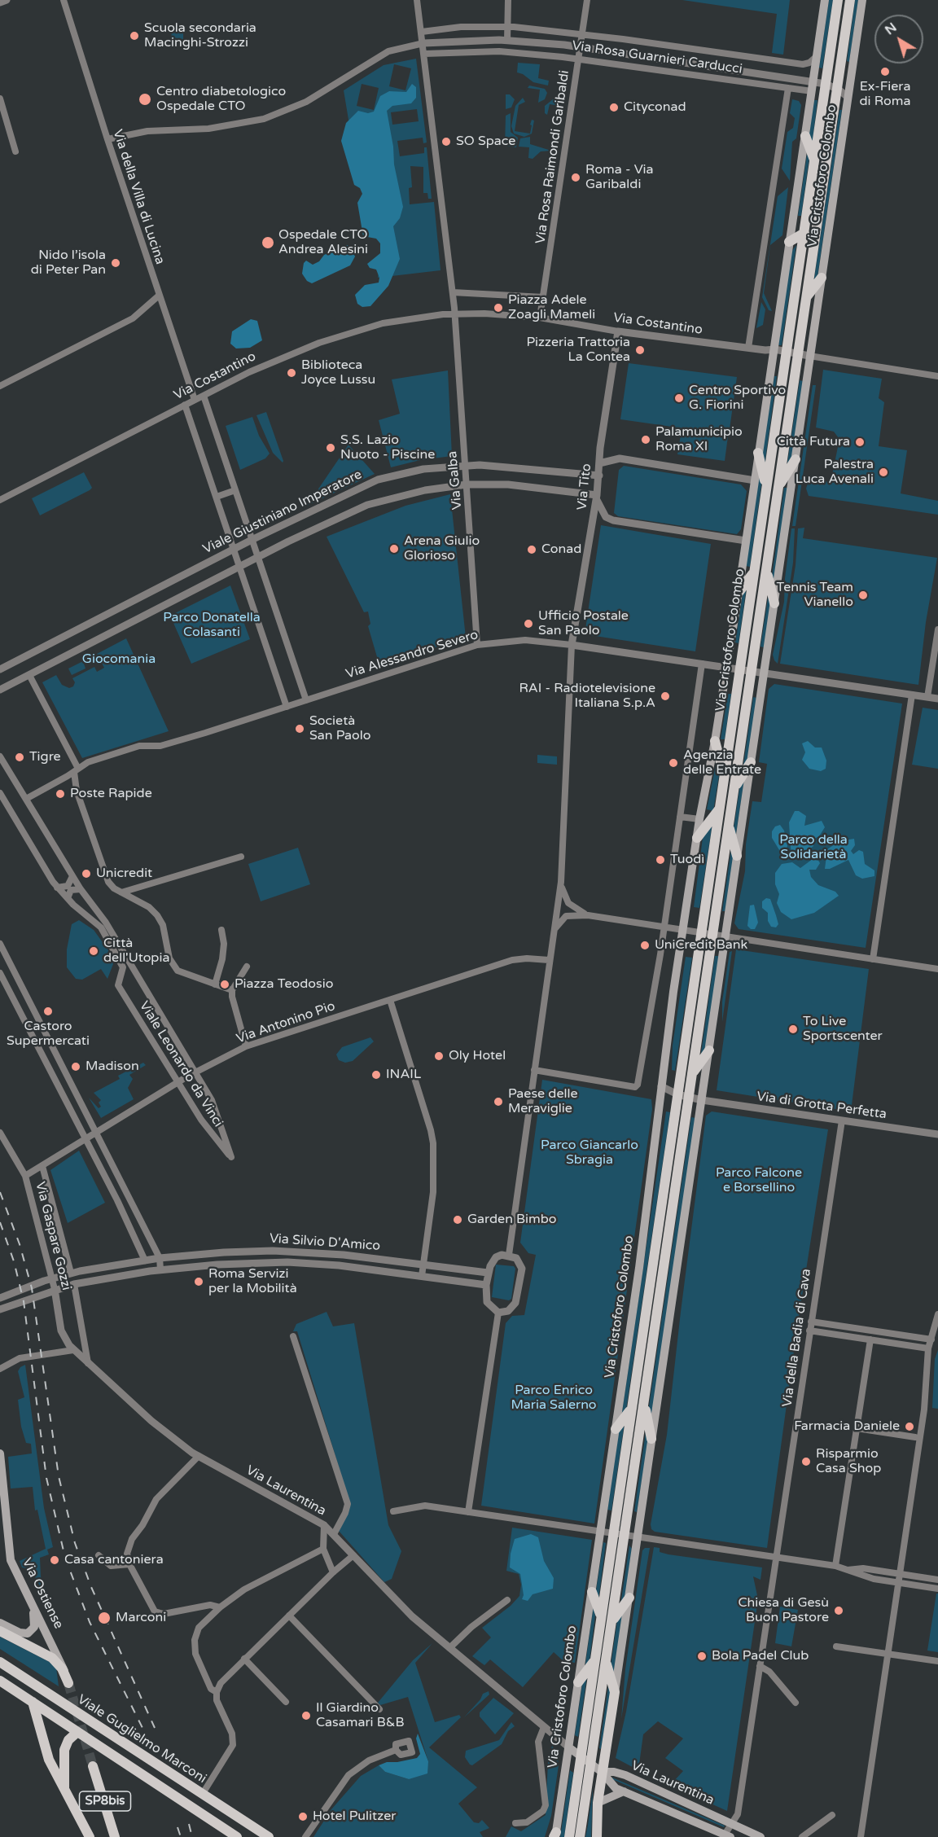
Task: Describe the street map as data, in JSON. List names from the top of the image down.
{
  "streets": {
    "main road": [
      "Via Cristoforo Colombo",
      "Via Laurentina",
      "Via Ostiense",
      "Viale Guglielmo Marconi",
      "SP8bis"
    ],
    "street": [
      "Via Rosa Guarnieri Carducci",
      "Via Rosa Raimondi Garibaldi",
      "Via della Villa di Lucina",
      "Via Costantino",
      "Via Galba",
      "Via Tito",
      "Viale Giustiniano Imperatore",
      "Via Alessandro Severo",
      "Via Antonino Pio",
      "Viale Leonardo da Vinci",
      "Via di Grotta Perfetta",
      "Via Gaspare Gozzi",
      "Via Silvio D'Amico",
      "Via della Badia di Cava"
    ]
  },
  "crossings": [
    ["Via Rosa Guarnieri Carducci", "Via Rosa Raimondi Garibaldi"],
    ["Via Rosa Guarnieri Carducci", "Via Cristoforo Colombo"],
    ["Via Rosa Guarnieri Carducci", "Via Galba"],
    ["Via Rosa Raimondi Garibaldi", "Via Costantino"],
    ["Via Cristoforo Colombo", "Via Costantino"],
    ["Via Cristoforo Colombo", "Via Alessandro Severo"],
    ["Via Cristoforo Colombo", "Via di Grotta Perfetta"],
    ["Via Cristoforo Colombo", "Via Laurentina"],
    ["Via della Villa di Lucina", "Via Costantino"],
    ["Via Costantino", "Via Galba"],
    ["Via Costantino", "Via Tito"],
    ["Via Galba", "Viale Giustiniano Imperatore"],
    ["Via Galba", "Via Alessandro Severo"],
    ["Via Tito", "Viale Giustiniano Imperatore"],
    ["Via Tito", "Via Alessandro Severo"],
    ["Via Alessandro Severo", "Viale Leonardo da Vinci"],
    ["Via Antonino Pio", "Viale Leonardo da Vinci"],
    ["Via Antonino Pio", "Via Gaspare Gozzi"],
    ["Via di Grotta Perfetta", "Via della Badia di Cava"],
    ["Via Gaspare Gozzi", "Via Silvio D'Amico"],
    ["Via Gaspare Gozzi", "Via Laurentina"],
    ["Via della Badia di Cava", "Via Laurentina"]
  ],
  "parks": [
    "Parco Donatella Colasanti",
    "Giocomania",
    "Parco della Solidarietà",
    "Parco Giancarlo Sbragia",
    "Parco Falcone e Borsellino",
    "Parco Enrico Maria Salerno"
  ],
  "places": [
    "Scuola secondaria Macinghi-Strozzi",
    "Ex-Fiera di Roma",
    "Centro diabetologico Ospedale CTO",
    "Cityconad",
    "SO Space",
    "Roma - Via Garibaldi",
    "Ospedale CTO Andrea Alesini",
    "Nido l’isola di Peter Pan",
    "Piazza Adele Zoagli Mameli",
    "Pizzeria Trattoria La Contea",
    "Biblioteca Joyce Lussu",
    "Centro Sportivo G. Fiorini",
    "Palamunicipio Roma XI",
    "Città Futura",
    "S.S. Lazio Nuoto - Piscine",
    "Palestra Luca Avenali",
    "Arena Giulio Glorioso",
    "Conad",
    "Tennis Team Vianello",
    "Ufficio Postale San Paolo",
    "RAI - Radiotelevisione Italiana S.p.A",
    "Società San Paolo",
    "Tigre",
    "Agenzia delle Entrate",
    "Poste Rapide",
    "Tuodì",
    "Unicredit",
    "UniCredit Bank",
    "Città dell'Utopia",
    "Piazza Teodosio",
    "Castoro Supermercati",
    "To Live Sportscenter",
    "Oly Hotel",
    "Madison",
    "INAIL",
    "Paese delle Meraviglie",
    "Garden Bimbo",
    "Roma Servizi per la Mobilità",
    "Farmacia Daniele",
    "Risparmio Casa Shop",
    "Casa cantoniera",
    "Chiesa di Gesù Buon Pastore",
    "Marconi",
    "Bola Padel Club",
    "Il Giardino Casamari B&B",
    "Hotel Pulitzer"
  ],
  "north": "top left"
}
